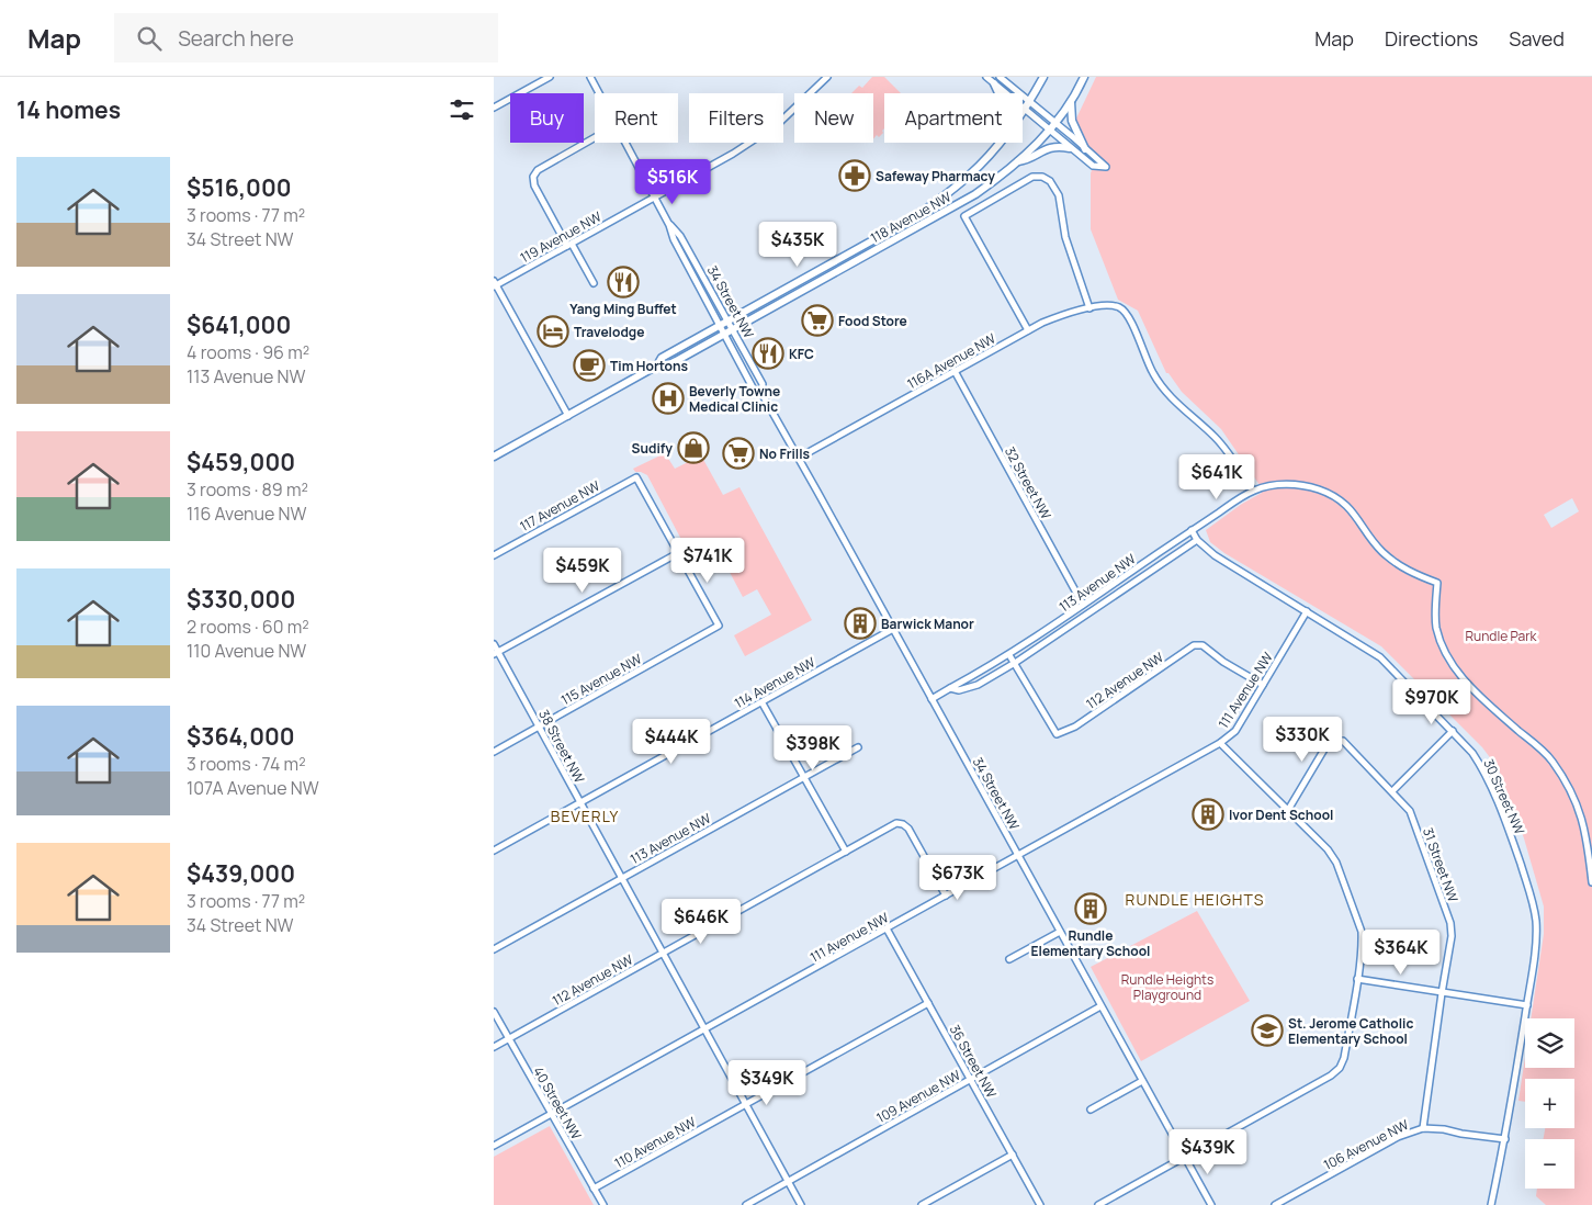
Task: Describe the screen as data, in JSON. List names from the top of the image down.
{
  "streets": {
    "main road": ["118 Avenue NW"],
    "street": [
      "119 Avenue NW",
      "34 Street NW",
      "116A Avenue NW",
      "32 Street NW",
      "117 Avenue NW",
      "113 Avenue NW",
      "115 Avenue NW",
      "112 Avenue NW",
      "114 Avenue NW",
      "111 Avenue NW",
      "38 Street NW",
      "30 Street NW",
      "31 Street NW",
      "36 Street NW",
      "109 Avenue NW",
      "40 Street NW",
      "110 Avenue NW",
      "106 Avenue NW"
    ]
  },
  "crossings": [
    ["118 Avenue NW", "34 Street NW"],
    ["119 Avenue NW", "34 Street NW"],
    ["34 Street NW", "116A Avenue NW"],
    ["34 Street NW", "113 Avenue NW"],
    ["34 Street NW", "114 Avenue NW"],
    ["34 Street NW", "111 Avenue NW"],
    ["34 Street NW", "109 Avenue NW"],
    ["116A Avenue NW", "32 Street NW"],
    ["116A Avenue NW", "113 Avenue NW"],
    ["32 Street NW", "113 Avenue NW"],
    ["117 Avenue NW", "115 Avenue NW"],
    ["113 Avenue NW", "112 Avenue NW"],
    ["113 Avenue NW", "38 Street NW"],
    ["113 Avenue NW", "30 Street NW"],
    ["115 Avenue NW", "38 Street NW"],
    ["112 Avenue NW", "111 Avenue NW"],
    ["112 Avenue NW", "38 Street NW"],
    ["112 Avenue NW", "40 Street NW"],
    ["114 Avenue NW", "38 Street NW"],
    ["111 Avenue NW", "38 Street NW"],
    ["111 Avenue NW", "30 Street NW"],
    ["111 Avenue NW", "36 Street NW"],
    ["111 Avenue NW", "40 Street NW"],
    ["38 Street NW", "109 Avenue NW"],
    ["38 Street NW", "110 Avenue NW"],
    ["30 Street NW", "106 Avenue NW"],
    ["31 Street NW", "106 Avenue NW"],
    ["36 Street NW", "109 Avenue NW"],
    ["36 Street NW", "110 Avenue NW"],
    ["40 Street NW", "110 Avenue NW"]
  ],
  "districts": ["BEVERLY", "RUNDLE HEIGHTS"],
  "parks": ["Rundle Park", "Rundle Heights Playground"],
  "places": {
    "pharmacy": ["Safeway Pharmacy"],
    "restaurant": ["Yang Ming Buffet", "KFC"],
    "supermarket": ["Food Store", "No Frills"],
    "hotel": ["Travelodge"],
    "cafe": ["Tim Hortons"],
    "hospital": ["Beverly Towne Medical Clinic"],
    "shop": ["Sudify"],
    "building": ["Barwick Manor", "Ivor Dent School", "Rundle Elementary School"],
    "school or university": ["St. Jerome Catholic Elementary School"]
  },
  "page": {
    "header": "Map",
    "search": "Search here",
    "nav": ["Map", "Directions", "Saved"],
    "heading": "14 homes",
    "chip": [
      "Buy",
      "Rent",
      "Filters",
      "New",
      "Apartment"
    ],
    "list": [
      {
        "name": "$516,000",
        "note": "3 rooms · 77 m² · 34 Street NW"
      },
      {
        "name": "$641,000",
        "note": "4 rooms · 96 m² · 113 Avenue NW"
      },
      {
        "name": "$459,000",
        "note": "3 rooms · 89 m² · 116 Avenue NW"
      },
      {
        "name": "$330,000",
        "note": "2 rooms · 60 m² · 110 Avenue NW"
      },
      {
        "name": "$364,000",
        "note": "3 rooms · 74 m² · 107A Avenue NW"
      },
      {
        "name": "$439,000",
        "note": "3 rooms · 77 m² · 34 Street NW"
      }
    ],
    "price": [
      "$516K",
      "$435K",
      "$641K",
      "$741K",
      "$459K",
      "$970K",
      "$330K",
      "$444K",
      "$398K",
      "$673K",
      "$646K",
      "$364K",
      "$349K",
      "$439K"
    ],
    "map_buttons": ["+", "−"]
  }
}
